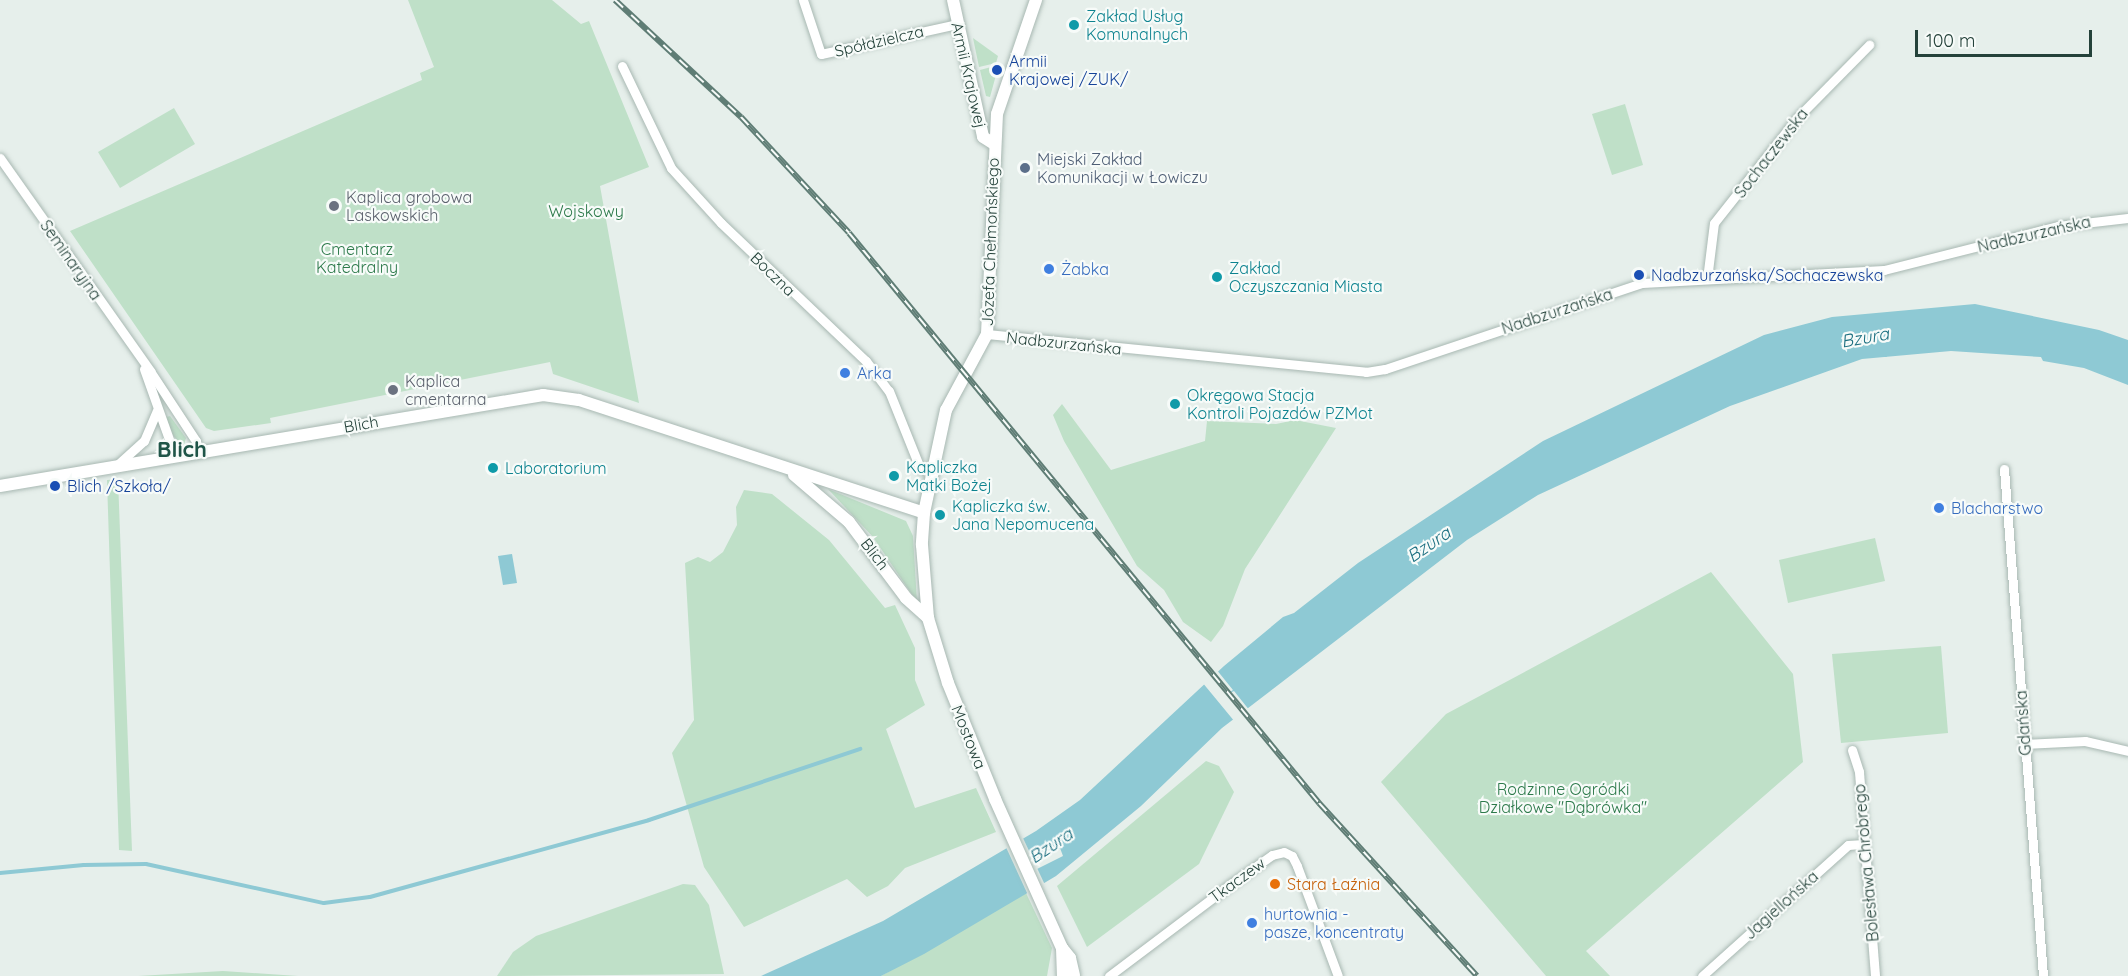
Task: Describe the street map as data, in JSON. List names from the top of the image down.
{
  "streets": {
    "street": [
      "Spółdzielcza",
      "Armii Krajowej",
      "Sochaczewska",
      "Nadbzurzańska",
      "Józefa Chełmońskiego",
      "Seminaryjna",
      "Boczna",
      "Blich",
      "Gdańska",
      "Mostowa",
      "Bolesława Chrobrego",
      "Tkaczew",
      "Jagiellońska"
    ]
  },
  "crossings": [
    ["Spółdzielcza", "Armii Krajowej"],
    ["Armii Krajowej", "Józefa Chełmońskiego"],
    ["Sochaczewska", "Nadbzurzańska"],
    ["Nadbzurzańska", "Józefa Chełmońskiego"],
    ["Józefa Chełmońskiego", "Boczna"],
    ["Józefa Chełmońskiego", "Blich"],
    ["Józefa Chełmońskiego", "Mostowa"],
    ["Seminaryjna", "Blich"],
    ["Blich", "Mostowa"],
    ["Bolesława Chrobrego", "Jagiellońska"]
  ],
  "districts": ["Blich"],
  "water": ["Bzura"],
  "parks": ["Wojskowy", "Cmentarz Katedralny", "Rodzinne Ogródki Działkowe \"Dąbrówka\""],
  "places": [
    "Zakład Usług Komunalnych",
    "Armii Krajowej /ZUK/",
    "Miejski Zakład Komunikacji w Łowiczu",
    "Kaplica grobowa Laskowskich",
    "Żabka",
    "Nadbzurzańska/Sochaczewska",
    "Zakład Oczyszczania Miasta",
    "Arka",
    "Kaplica cmentarna",
    "Okręgowa Stacja Kontroli Pojazdów PZMot",
    "Laboratorium",
    "Kapliczka Matki Bożej",
    "Blich /Szkoła/",
    "Blacharstwo",
    "Kapliczka św. Jana Nepomucena",
    "Stara Łaźnia",
    "hurtownia - pasze, koncentraty"
  ],
  "scale_bar": "100 m"
}
